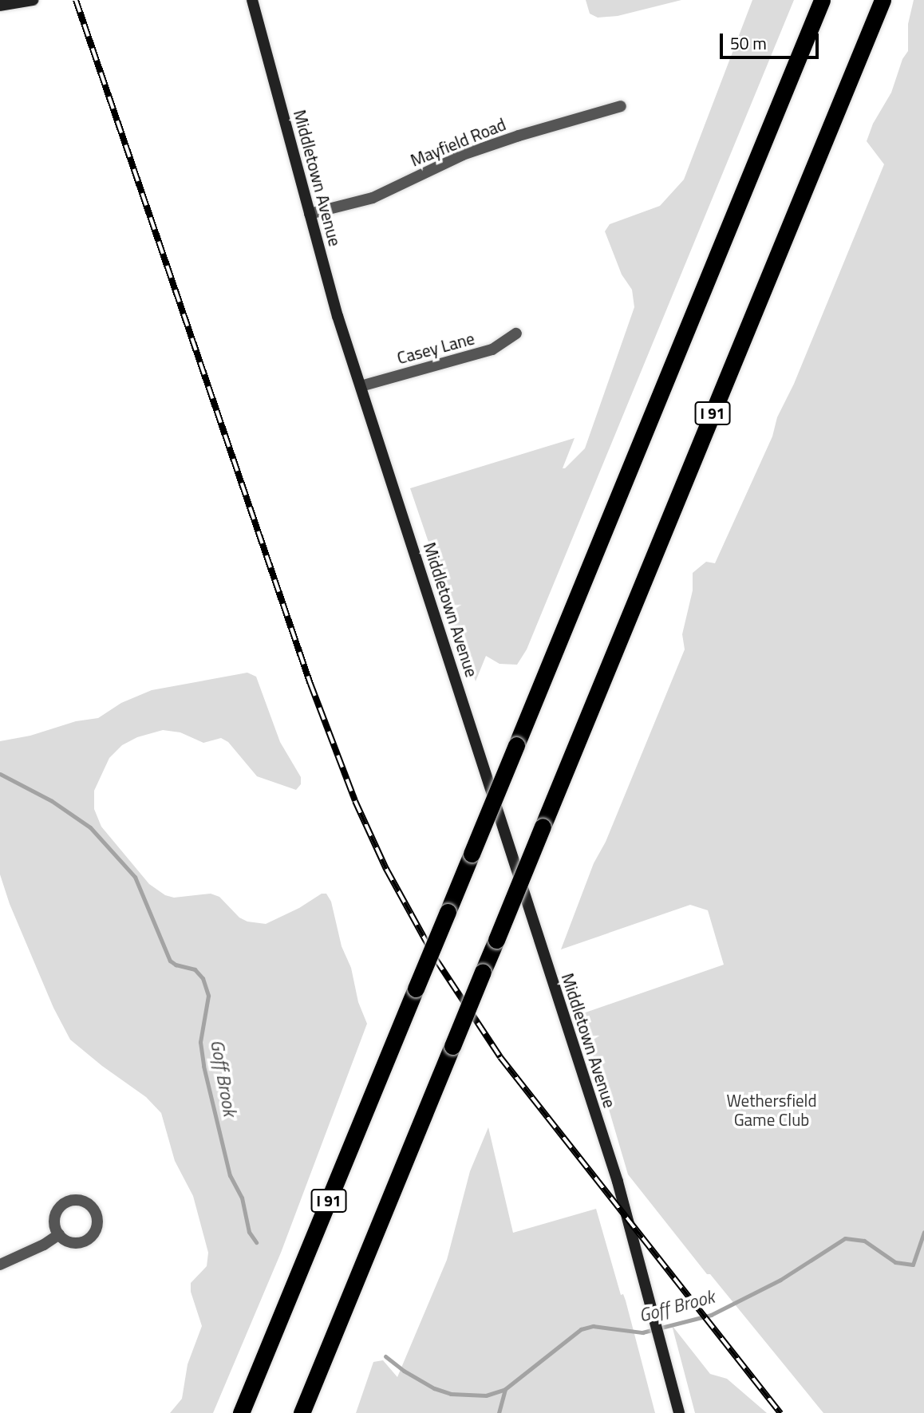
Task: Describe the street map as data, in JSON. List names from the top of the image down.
{
  "streets": {
    "highway": ["I 91"],
    "street": ["Mayfield Road", "Middletown Avenue", "Casey Lane"]
  },
  "crossings": [
    ["Mayfield Road", "Middletown Avenue"],
    ["Middletown Avenue", "Casey Lane"]
  ],
  "water": ["Goff Brook"],
  "parks": ["Wethersfield Game Club"],
  "scale_bar": "50 m"
}
